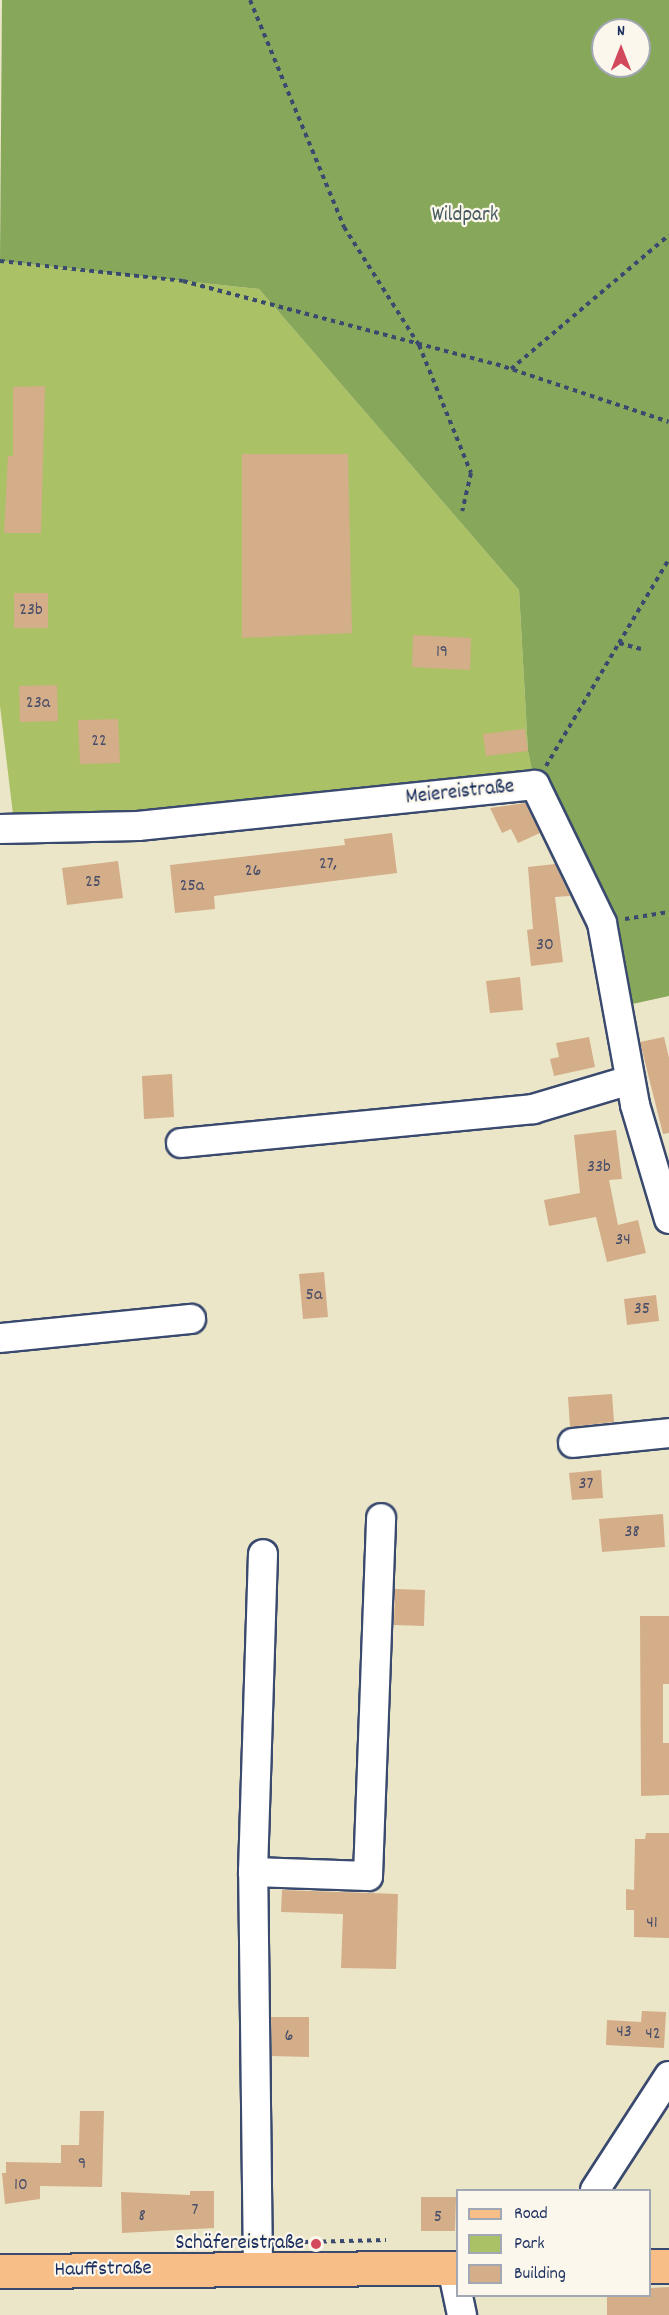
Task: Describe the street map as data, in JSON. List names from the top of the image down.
{
  "streets": {
    "main road": ["Hauffstraße"],
    "street": ["Meiereistraße"]
  },
  "parks": ["Wildpark"],
  "places": ["Schäfereistraße"],
  "house_numbers": [
    "23b",
    "19",
    "23a",
    "22",
    "27,",
    "26",
    "25",
    "25a",
    "30",
    "33b",
    "34",
    "5a",
    "35",
    "37",
    "38",
    "41",
    "43",
    "42",
    "6",
    "9",
    "10",
    "7",
    "8",
    "5"
  ],
  "legend": ["Road", "Park", "Building"],
  "north": "top"
}
